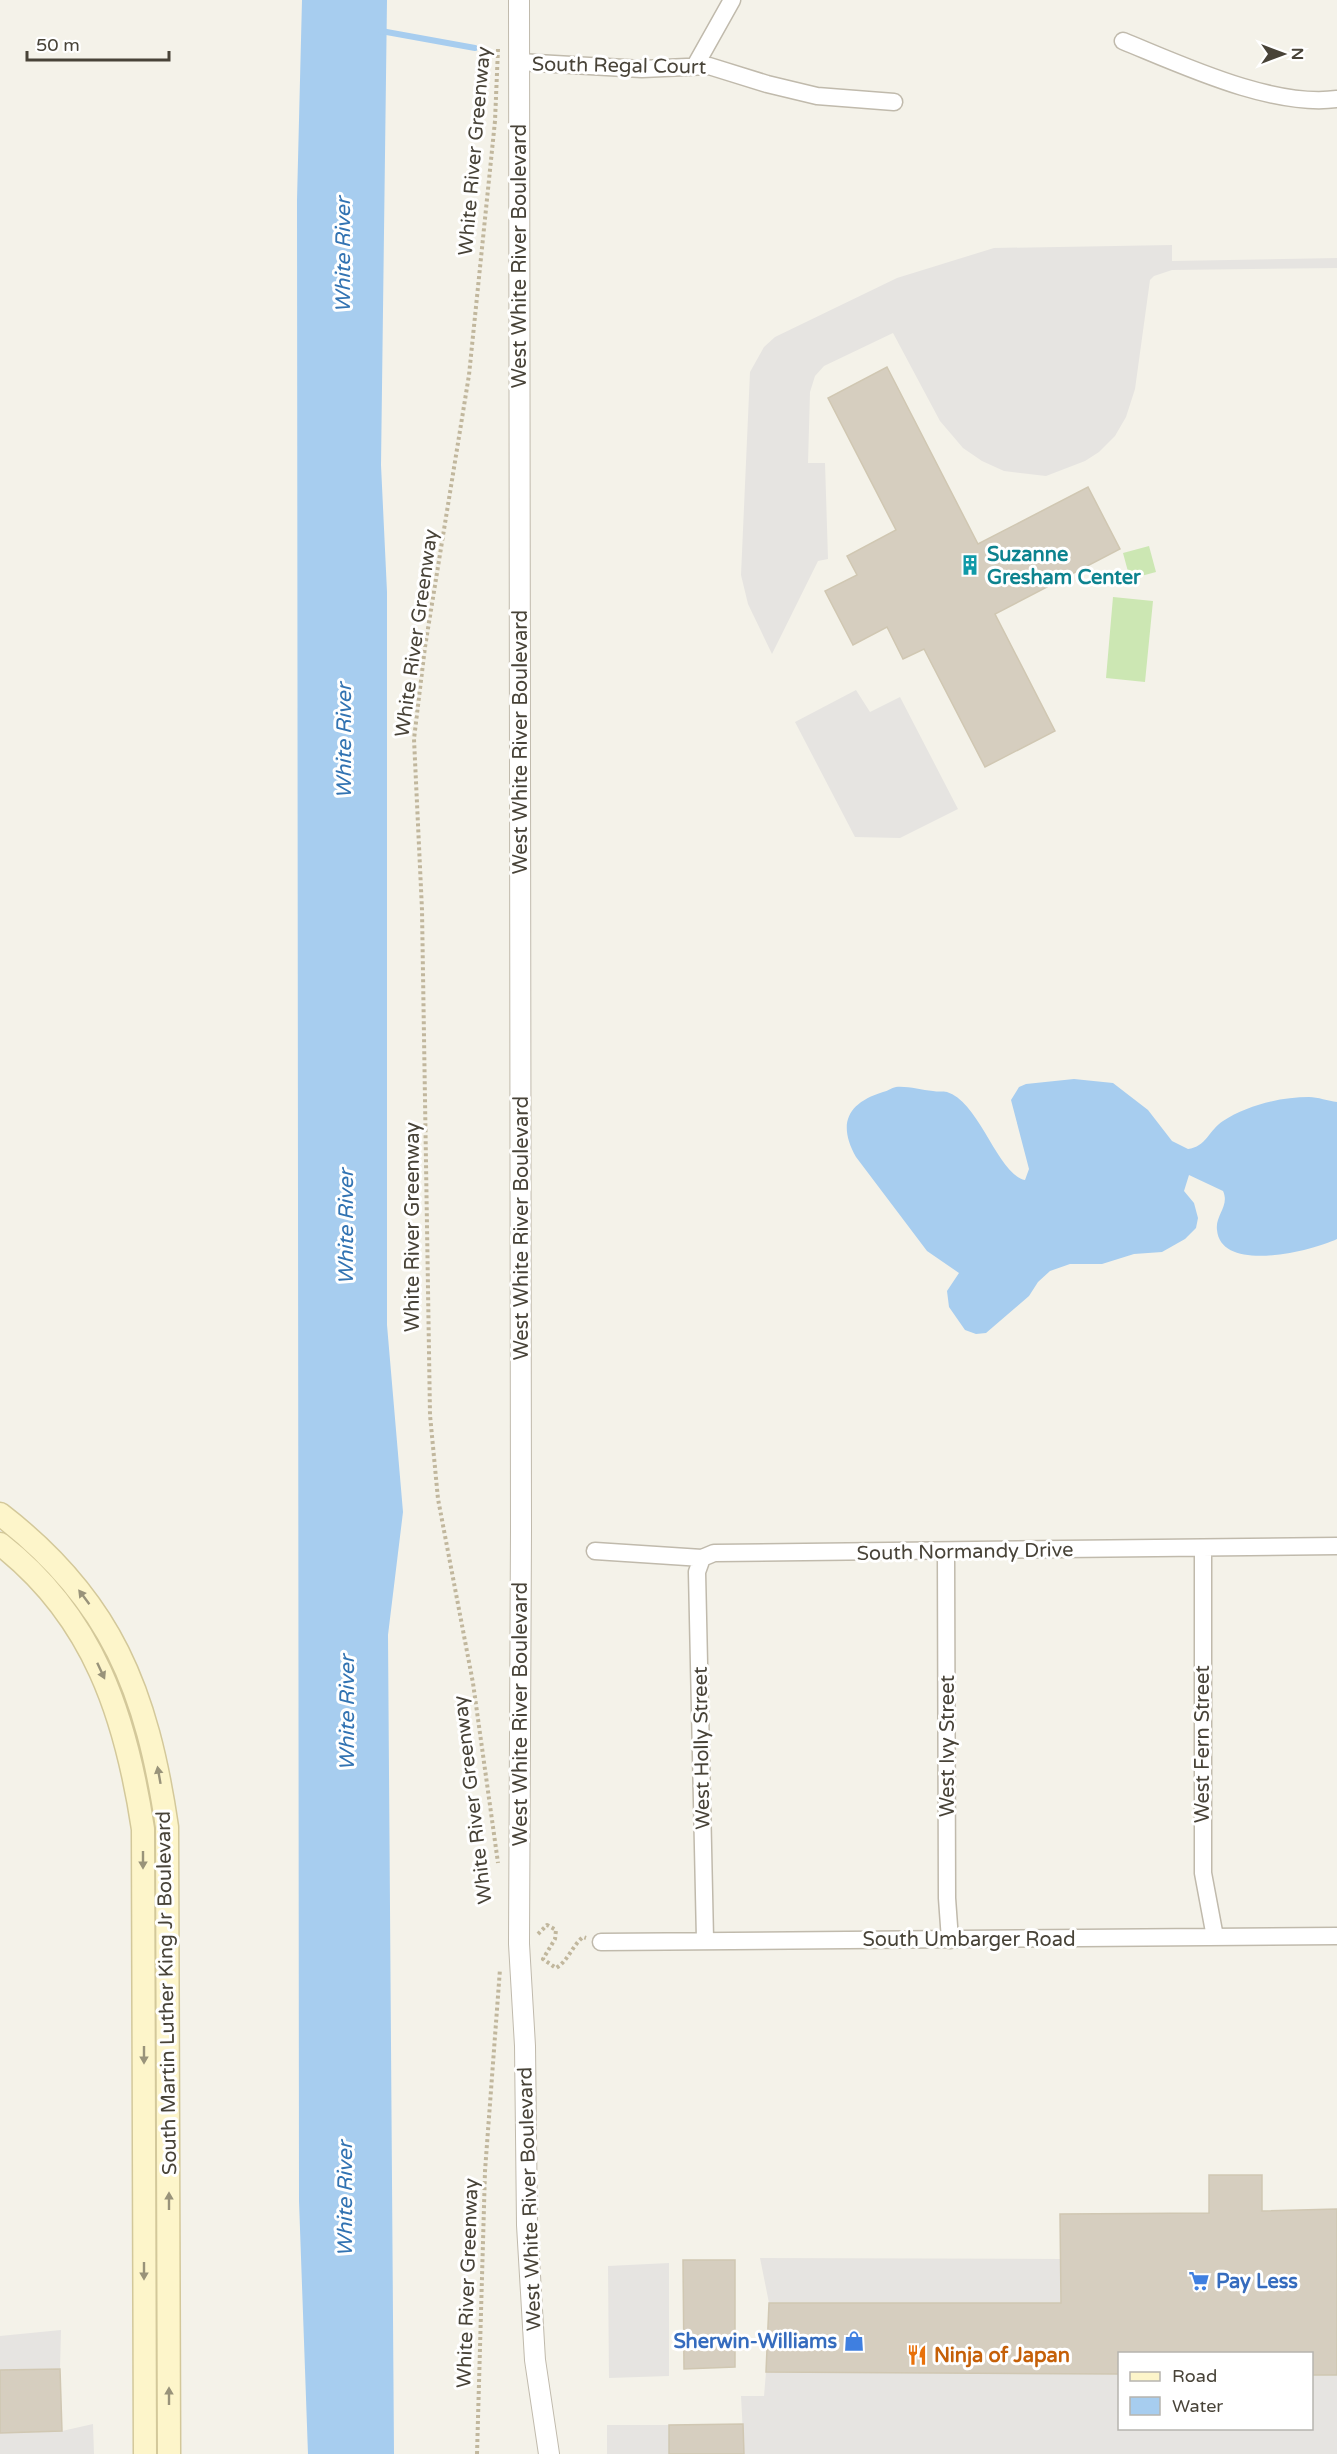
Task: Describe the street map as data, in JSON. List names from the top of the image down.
{
  "streets": {
    "main road": ["South Martin Luther King Jr Boulevard"],
    "street": [
      "South Regal Court",
      "West White River Boulevard",
      "South Normandy Drive",
      "West Fern Street",
      "West Ivy Street",
      "West Holly Street",
      "South Umbarger Road"
    ],
    "path": ["White River Greenway"]
  },
  "crossings": [
    ["South Regal Court", "West White River Boulevard"],
    ["White River Greenway", "West White River Boulevard"],
    ["South Normandy Drive", "West Fern Street"],
    ["South Normandy Drive", "West Ivy Street"],
    ["South Normandy Drive", "West Holly Street"],
    ["West Fern Street", "South Umbarger Road"],
    ["West Ivy Street", "South Umbarger Road"],
    ["West Holly Street", "South Umbarger Road"]
  ],
  "water": ["White River"],
  "places": {
    "building": ["Suzanne Gresham Center"],
    "supermarket": ["Pay Less"],
    "shop": ["Sherwin-Williams"],
    "restaurant": ["Ninja of Japan"]
  },
  "legend": ["Road", "Water"],
  "scale_bar": "50 m",
  "north": "right"
}
